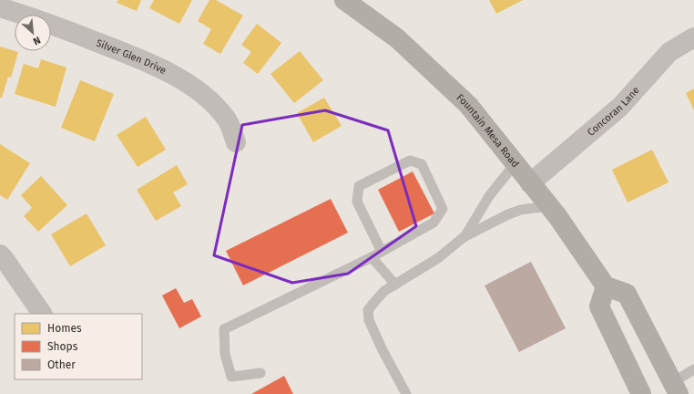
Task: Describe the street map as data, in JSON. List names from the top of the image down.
{
  "streets": {
    "main road": ["Fountain Mesa Road"],
    "street": ["Silver Glen Drive", "Concoran Lane"]
  },
  "crossings": [
    ["Concoran Lane", "Fountain Mesa Road"]
  ],
  "legend": ["Homes", "Shops", "Other"],
  "north": "bottom right"
}
